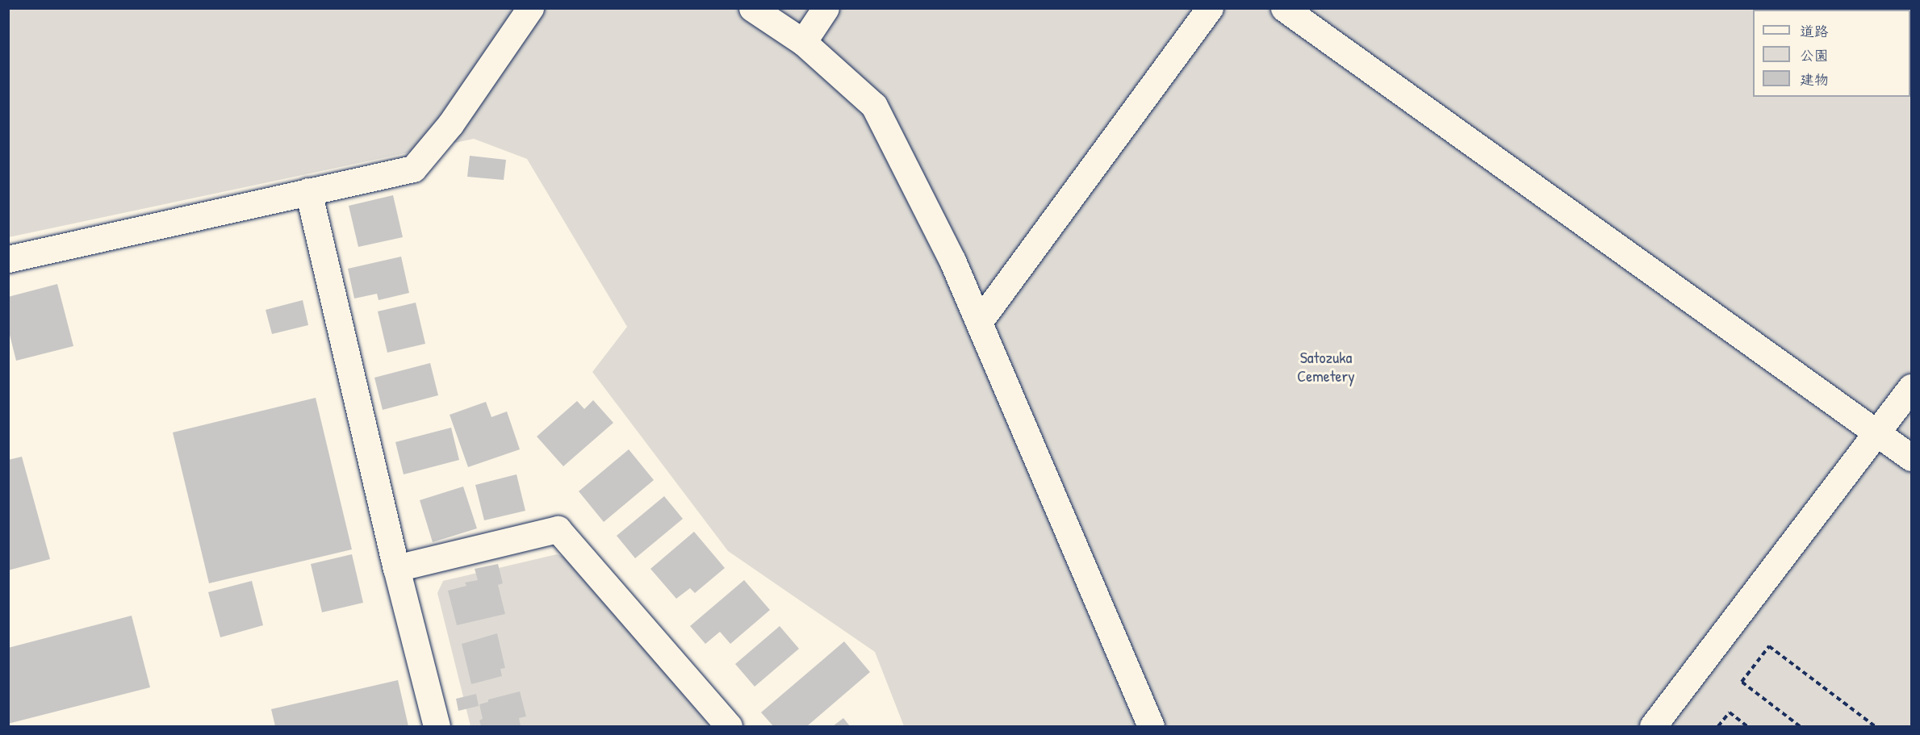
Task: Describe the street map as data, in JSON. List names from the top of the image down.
{
  "parks": ["Satozuka Cemetery"],
  "legend": ["道路", "公園", "建物"]
}
